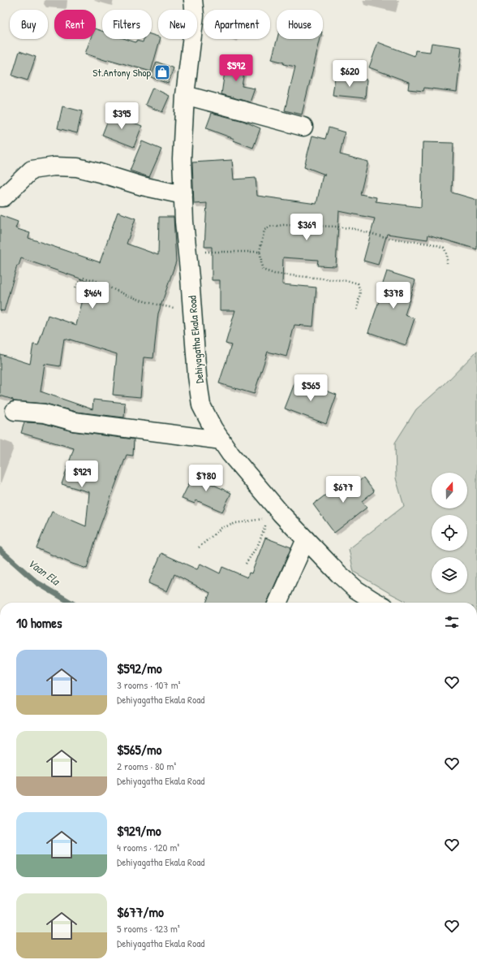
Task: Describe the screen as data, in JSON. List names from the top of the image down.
{
  "streets": {
    "street": ["Dehiyagatha Ekala Road"]
  },
  "water": ["Vaan Ela"],
  "places": {
    "shop": ["St.Antony Shop"]
  },
  "north": "top",
  "page": {
    "chip": [
      "Buy",
      "Rent",
      "Filters",
      "New",
      "Apartment",
      "House"
    ],
    "price": [
      "$592",
      "$620",
      "$395",
      "$369",
      "$464",
      "$378",
      "$565",
      "$929",
      "$780",
      "$677"
    ],
    "heading": "10 homes",
    "list": [
      {
        "name": "$592/mo",
        "note": "3 rooms · 107 m² · Dehiyagatha Ekala Road"
      },
      {
        "name": "$565/mo",
        "note": "2 rooms · 80 m² · Dehiyagatha Ekala Road"
      },
      {
        "name": "$929/mo",
        "note": "4 rooms · 120 m² · Dehiyagatha Ekala Road"
      },
      {
        "name": "$677/mo",
        "note": "5 rooms · 123 m² · Dehiyagatha Ekala Road"
      }
    ]
  }
}
